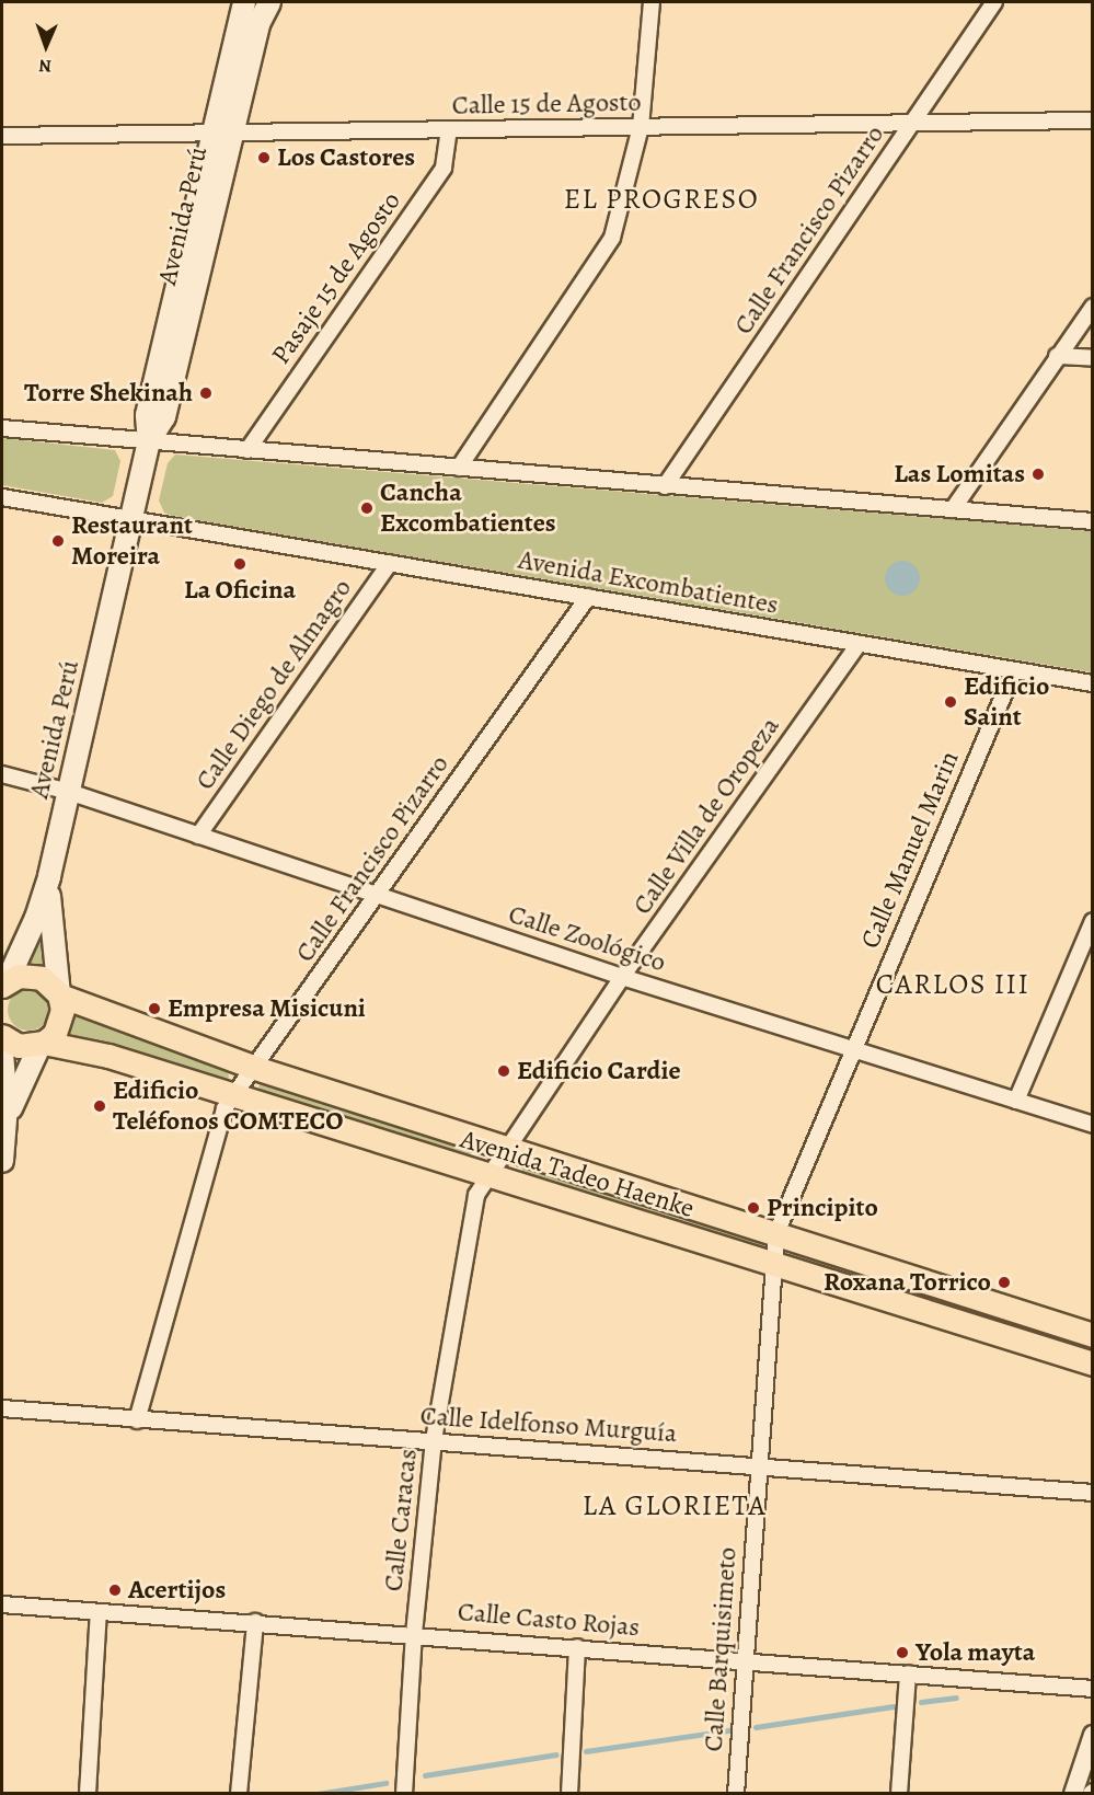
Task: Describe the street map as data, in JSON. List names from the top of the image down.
{
  "streets": {
    "main road": ["Avenida Perú", "Avenida Tadeo Haenke"],
    "street": [
      "Calle 15 de Agosto",
      "Calle Francisco Pizarro",
      "Pasaje 15 de Agosto",
      "Avenida Excombatientes",
      "Calle Diego de Almagro",
      "Calle Villa de Oropeza",
      "Calle Manuel Marin",
      "Calle Zoológico",
      "Calle Idelfonso Murguía",
      "Calle Caracas",
      "Calle Casto Rojas",
      "Calle Barquisimeto"
    ]
  },
  "crossings": [
    ["Calle 15 de Agosto", "Avenida Perú"],
    ["Calle 15 de Agosto", "Calle Francisco Pizarro"],
    ["Calle 15 de Agosto", "Pasaje 15 de Agosto"],
    ["Avenida Perú", "Avenida Excombatientes"],
    ["Avenida Perú", "Calle Zoológico"],
    ["Avenida Perú", "Avenida Tadeo Haenke"],
    ["Calle Francisco Pizarro", "Avenida Excombatientes"],
    ["Calle Francisco Pizarro", "Calle Zoológico"],
    ["Calle Francisco Pizarro", "Avenida Tadeo Haenke"],
    ["Calle Francisco Pizarro", "Calle Idelfonso Murguía"],
    ["Avenida Excombatientes", "Calle Diego de Almagro"],
    ["Avenida Excombatientes", "Calle Villa de Oropeza"],
    ["Avenida Excombatientes", "Calle Manuel Marin"],
    ["Calle Diego de Almagro", "Calle Zoológico"],
    ["Calle Villa de Oropeza", "Calle Zoológico"],
    ["Calle Villa de Oropeza", "Avenida Tadeo Haenke"],
    ["Calle Villa de Oropeza", "Calle Caracas"],
    ["Calle Manuel Marin", "Calle Zoológico"],
    ["Calle Manuel Marin", "Avenida Tadeo Haenke"],
    ["Calle Manuel Marin", "Calle Barquisimeto"],
    ["Avenida Tadeo Haenke", "Calle Caracas"],
    ["Avenida Tadeo Haenke", "Calle Barquisimeto"],
    ["Calle Idelfonso Murguía", "Calle Caracas"],
    ["Calle Idelfonso Murguía", "Calle Barquisimeto"],
    ["Calle Caracas", "Calle Casto Rojas"],
    ["Calle Casto Rojas", "Calle Barquisimeto"]
  ],
  "districts": ["EL PROGRESO", "CARLOS III", "LA GLORIETA"],
  "places": [
    "Los Castores",
    "Torre Shekinah",
    "Las Lomitas",
    "Cancha Excombatientes",
    "Restaurant Moreira",
    "La Oficina",
    "Edificio Saint",
    "Empresa Misicuni",
    "Edificio Cardie",
    "Edificio Teléfonos COMTECO",
    "Principito",
    "Roxana Torrico",
    "Acertijos",
    "Yola mayta"
  ],
  "north": "bottom"
}
